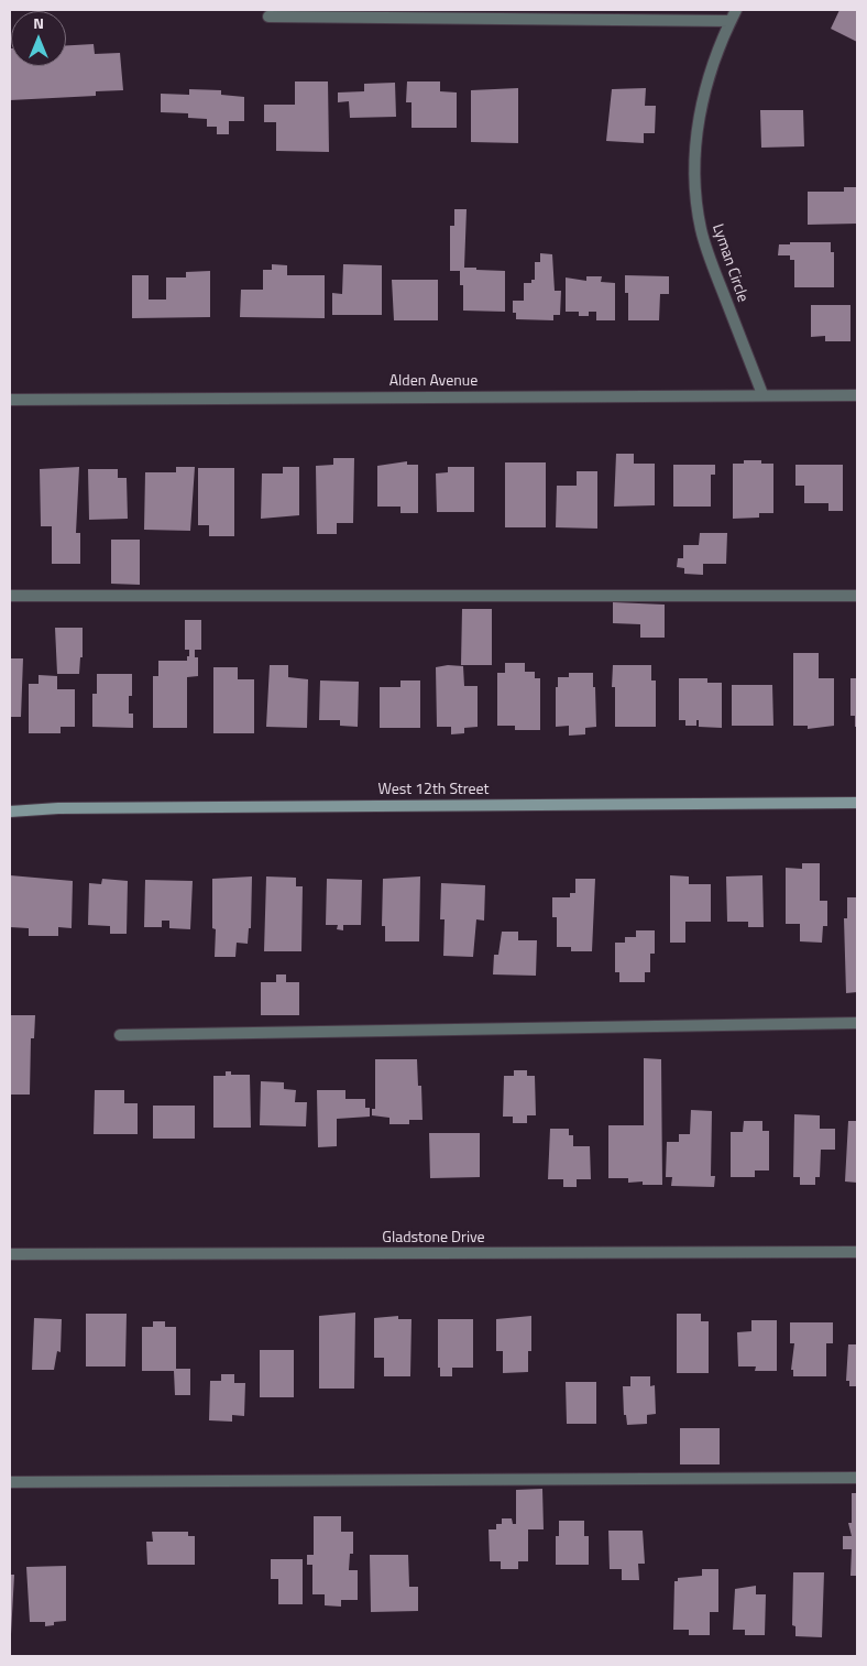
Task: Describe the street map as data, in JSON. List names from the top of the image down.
{
  "streets": {
    "street": [
      "Lyman Circle",
      "Alden Avenue",
      "West 12th Street",
      "Gladstone Drive"
    ]
  },
  "crossings": [
    ["Lyman Circle", "Alden Avenue"]
  ],
  "north": "top"
}
